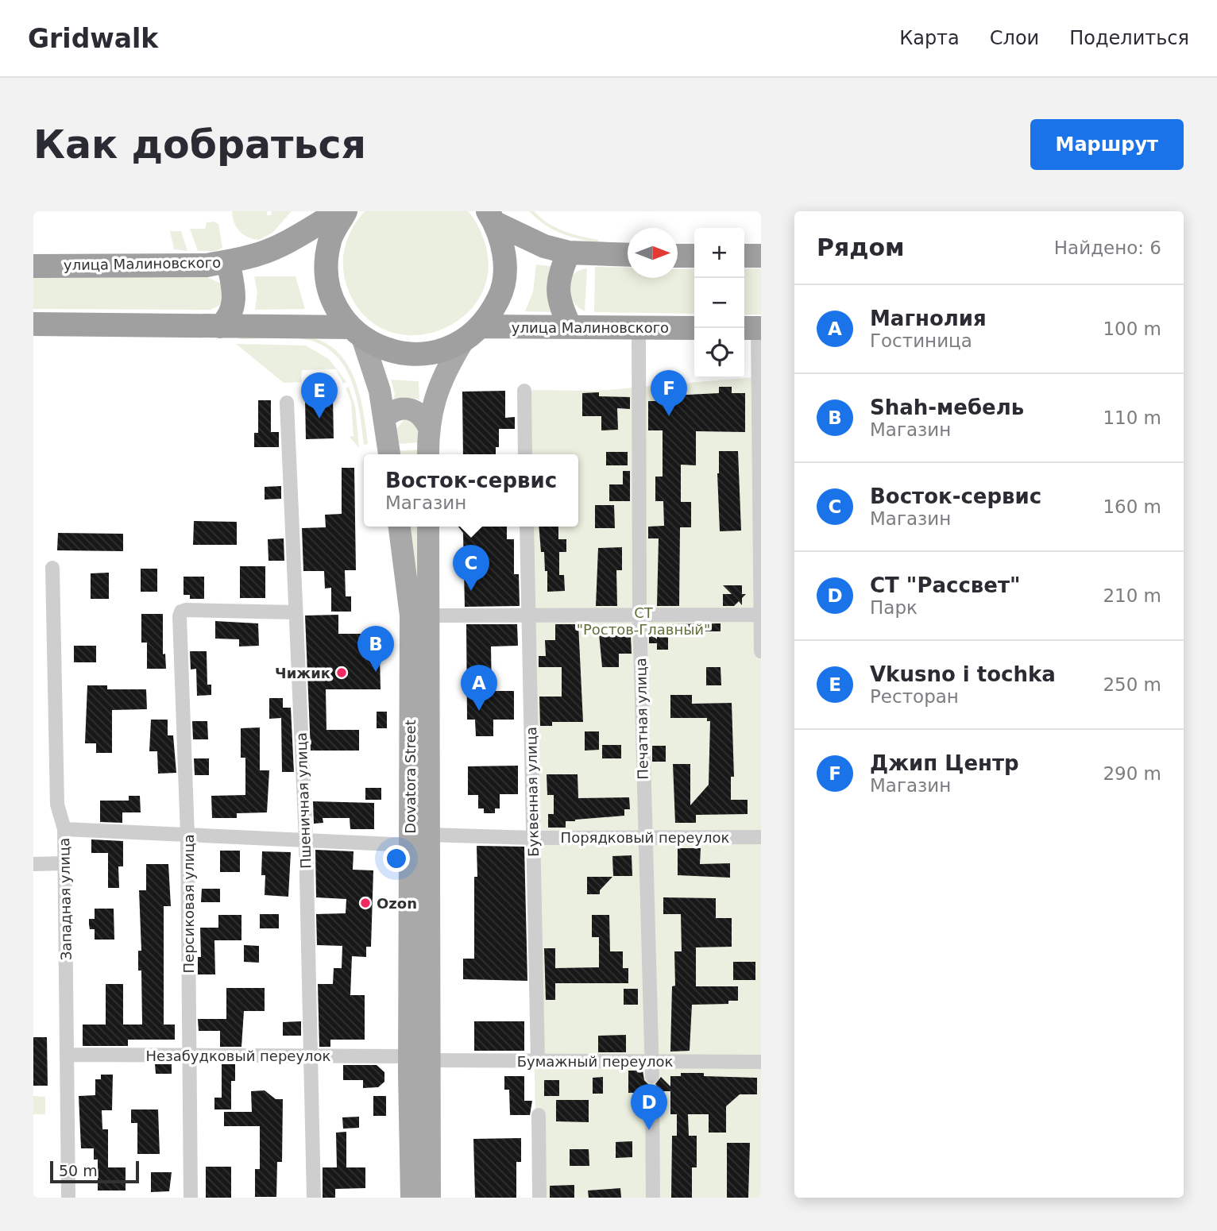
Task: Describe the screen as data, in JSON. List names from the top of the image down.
{
  "streets": {
    "highway": ["улица Малиновского"],
    "main road": ["Dovatora Street"],
    "street": [
      "Печатная улица",
      "Буквенная улица",
      "Пшеничная улица",
      "Порядковый переулок",
      "Западная улица",
      "Персиковая улица",
      "Незабудковый переулок",
      "Бумажный переулок"
    ]
  },
  "crossings": [
    ["улица Малиновского", "Печатная улица"],
    ["Печатная улица", "Порядковый переулок"],
    ["Печатная улица", "Бумажный переулок"],
    ["Dovatora Street", "Порядковый переулок"],
    ["Dovatora Street", "Незабудковый переулок"],
    ["Dovatora Street", "Бумажный переулок"],
    ["Буквенная улица", "Порядковый переулок"],
    ["Буквенная улица", "Бумажный переулок"],
    ["Пшеничная улица", "Персиковая улица"],
    ["Пшеничная улица", "Незабудковый переулок"],
    ["Западная улица", "Незабудковый переулок"],
    ["Персиковая улица", "Незабудковый переулок"],
    ["Незабудковый переулок", "Бумажный переулок"]
  ],
  "parks": ["СТ \"Ростов-Главный\""],
  "places": ["Чижик", "Ozon"],
  "scale_bar": "50 m",
  "north": "right",
  "page": {
    "header": "Gridwalk",
    "nav": ["Карта", "Слои", "Поделиться"],
    "buttons": "Маршрут",
    "title": "Как добраться",
    "heading": ["Рядом", "Найдено: 6"],
    "map_buttons": ["+", "−"],
    "list": [
      {
        "mark": "A",
        "name": "Магнолия",
        "note": "Гостиница",
        "value": "100 m"
      },
      {
        "mark": "B",
        "name": "Shah-мебель",
        "note": "Магазин",
        "value": "110 m"
      },
      {
        "mark": "C",
        "name": "Восток-сервис",
        "note": "Магазин",
        "value": "160 m"
      },
      {
        "mark": "D",
        "name": "СТ \"Рассвет\"",
        "note": "Парк",
        "value": "210 m"
      },
      {
        "mark": "E",
        "name": "Vkusno i tochka",
        "note": "Ресторан",
        "value": "250 m"
      },
      {
        "mark": "F",
        "name": "Джип Центр",
        "note": "Магазин",
        "value": "290 m"
      }
    ],
    "pins": [
      "F",
      "E",
      "C",
      "B",
      "A",
      "D"
    ],
    "popup": ["Восток-сервис", "Магазин"],
    "scale": "50 m"
  }
}
